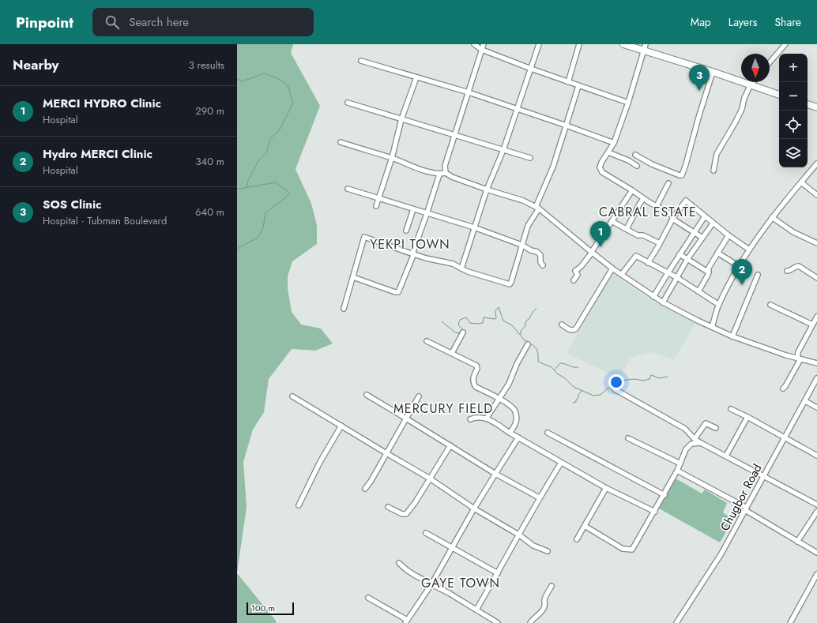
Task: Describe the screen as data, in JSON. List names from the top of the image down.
{
  "streets": {
    "street": ["Chugbor Road"]
  },
  "districts": [
    "CABRAL ESTATE",
    "YEKPI TOWN",
    "MERCURY FIELD",
    "GAYE TOWN"
  ],
  "scale_bar": "100 m",
  "north": "bottom",
  "page": {
    "header": "Pinpoint",
    "search": "Search here",
    "nav": ["Map", "Layers", "Share"],
    "heading": ["Nearby", "3 results"],
    "map_buttons": ["+", "−"],
    "pins": ["3", "1", "2"],
    "list": [
      {
        "mark": "1",
        "name": "MERCI HYDRO Clinic",
        "note": "Hospital",
        "value": "290 m"
      },
      {
        "mark": "2",
        "name": "Hydro MERCI Clinic",
        "note": "Hospital",
        "value": "340 m"
      },
      {
        "mark": "3",
        "name": "SOS Clinic",
        "note": "Hospital · Tubman Boulevard",
        "value": "640 m"
      }
    ],
    "scale": "100 m"
  }
}
